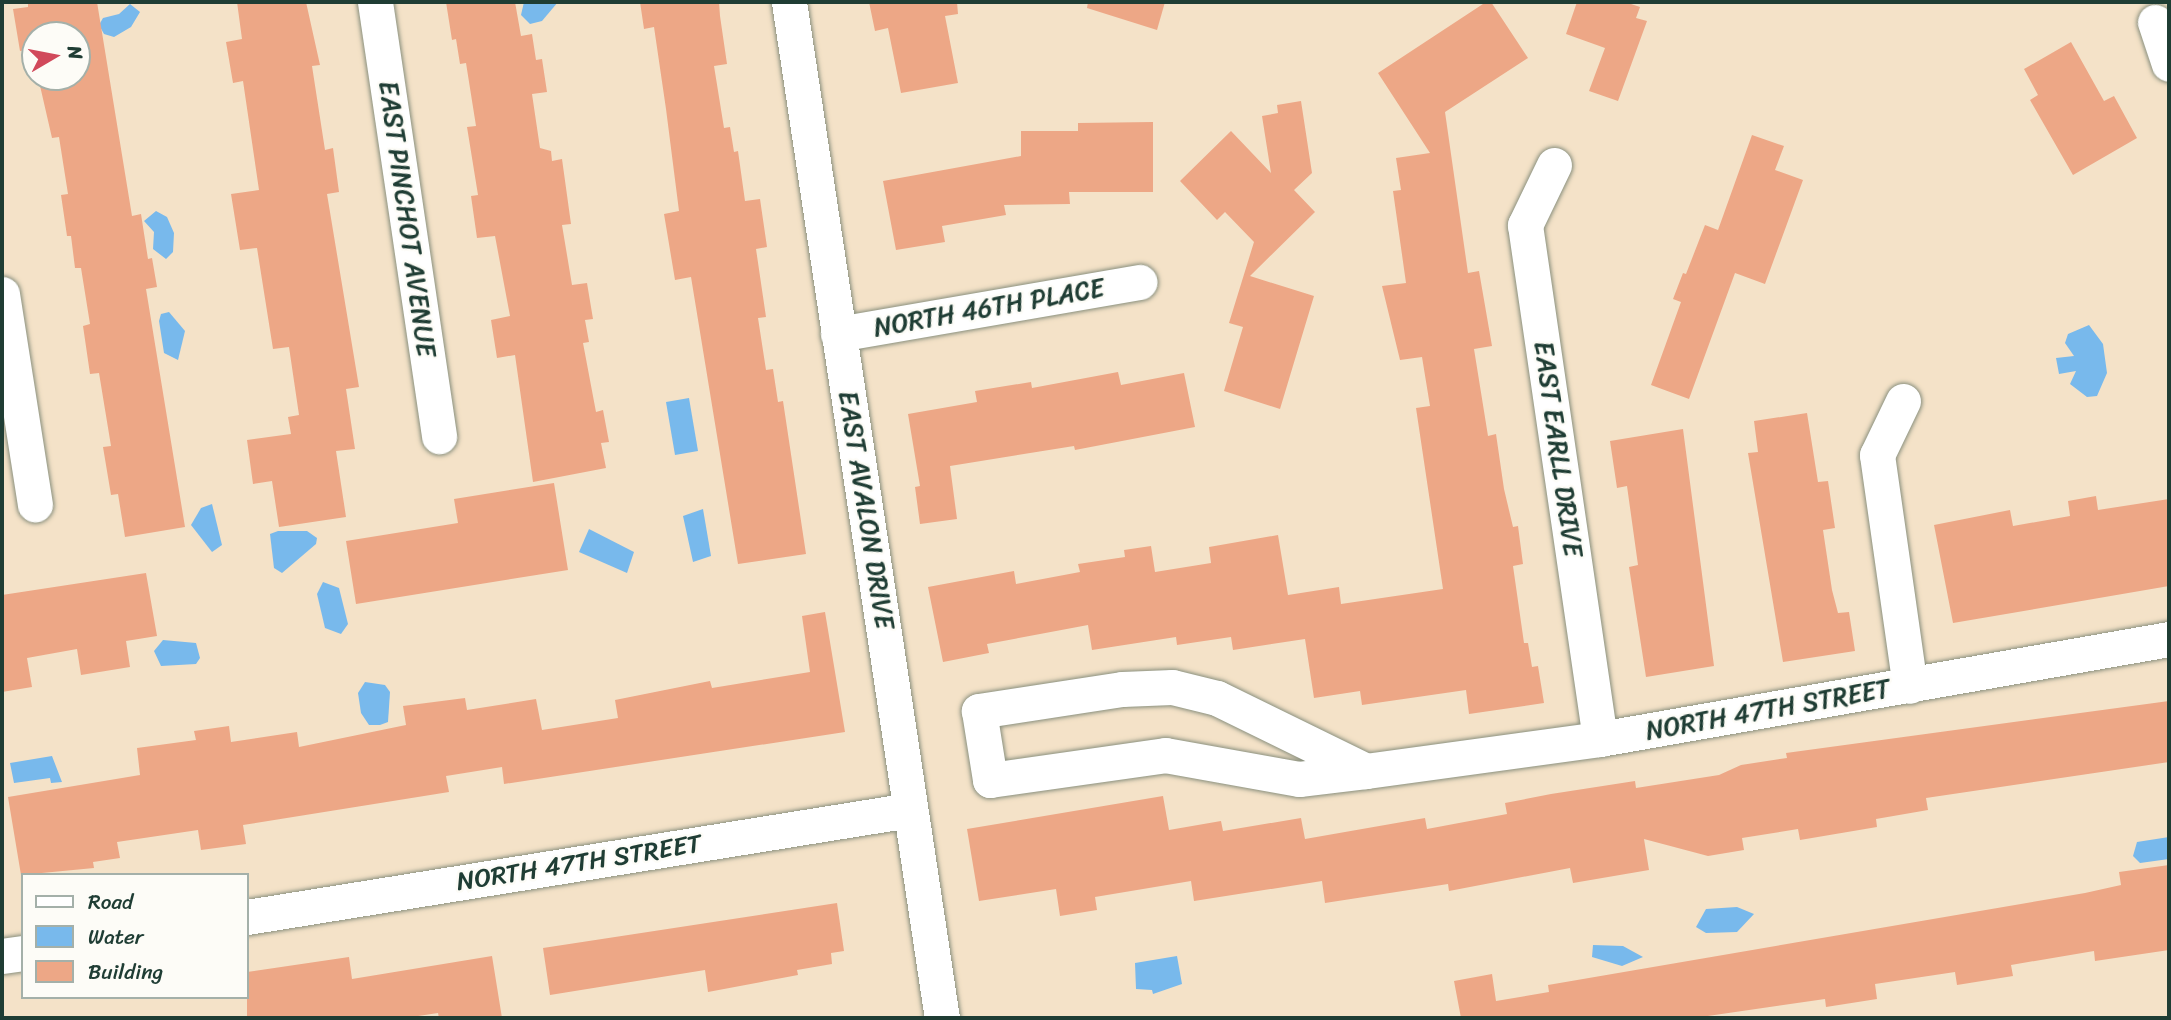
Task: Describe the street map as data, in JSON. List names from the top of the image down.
{
  "streets": {
    "street": [
      "EAST PINCHOT AVENUE",
      "NORTH 46TH PLACE",
      "EAST EARLL DRIVE",
      "EAST AVALON DRIVE",
      "NORTH 47TH STREET"
    ]
  },
  "crossings": [
    ["NORTH 46TH PLACE", "EAST AVALON DRIVE"],
    ["EAST EARLL DRIVE", "NORTH 47TH STREET"],
    ["EAST AVALON DRIVE", "NORTH 47TH STREET"]
  ],
  "legend": ["Road", "Water", "Building"],
  "north": "right"
}
